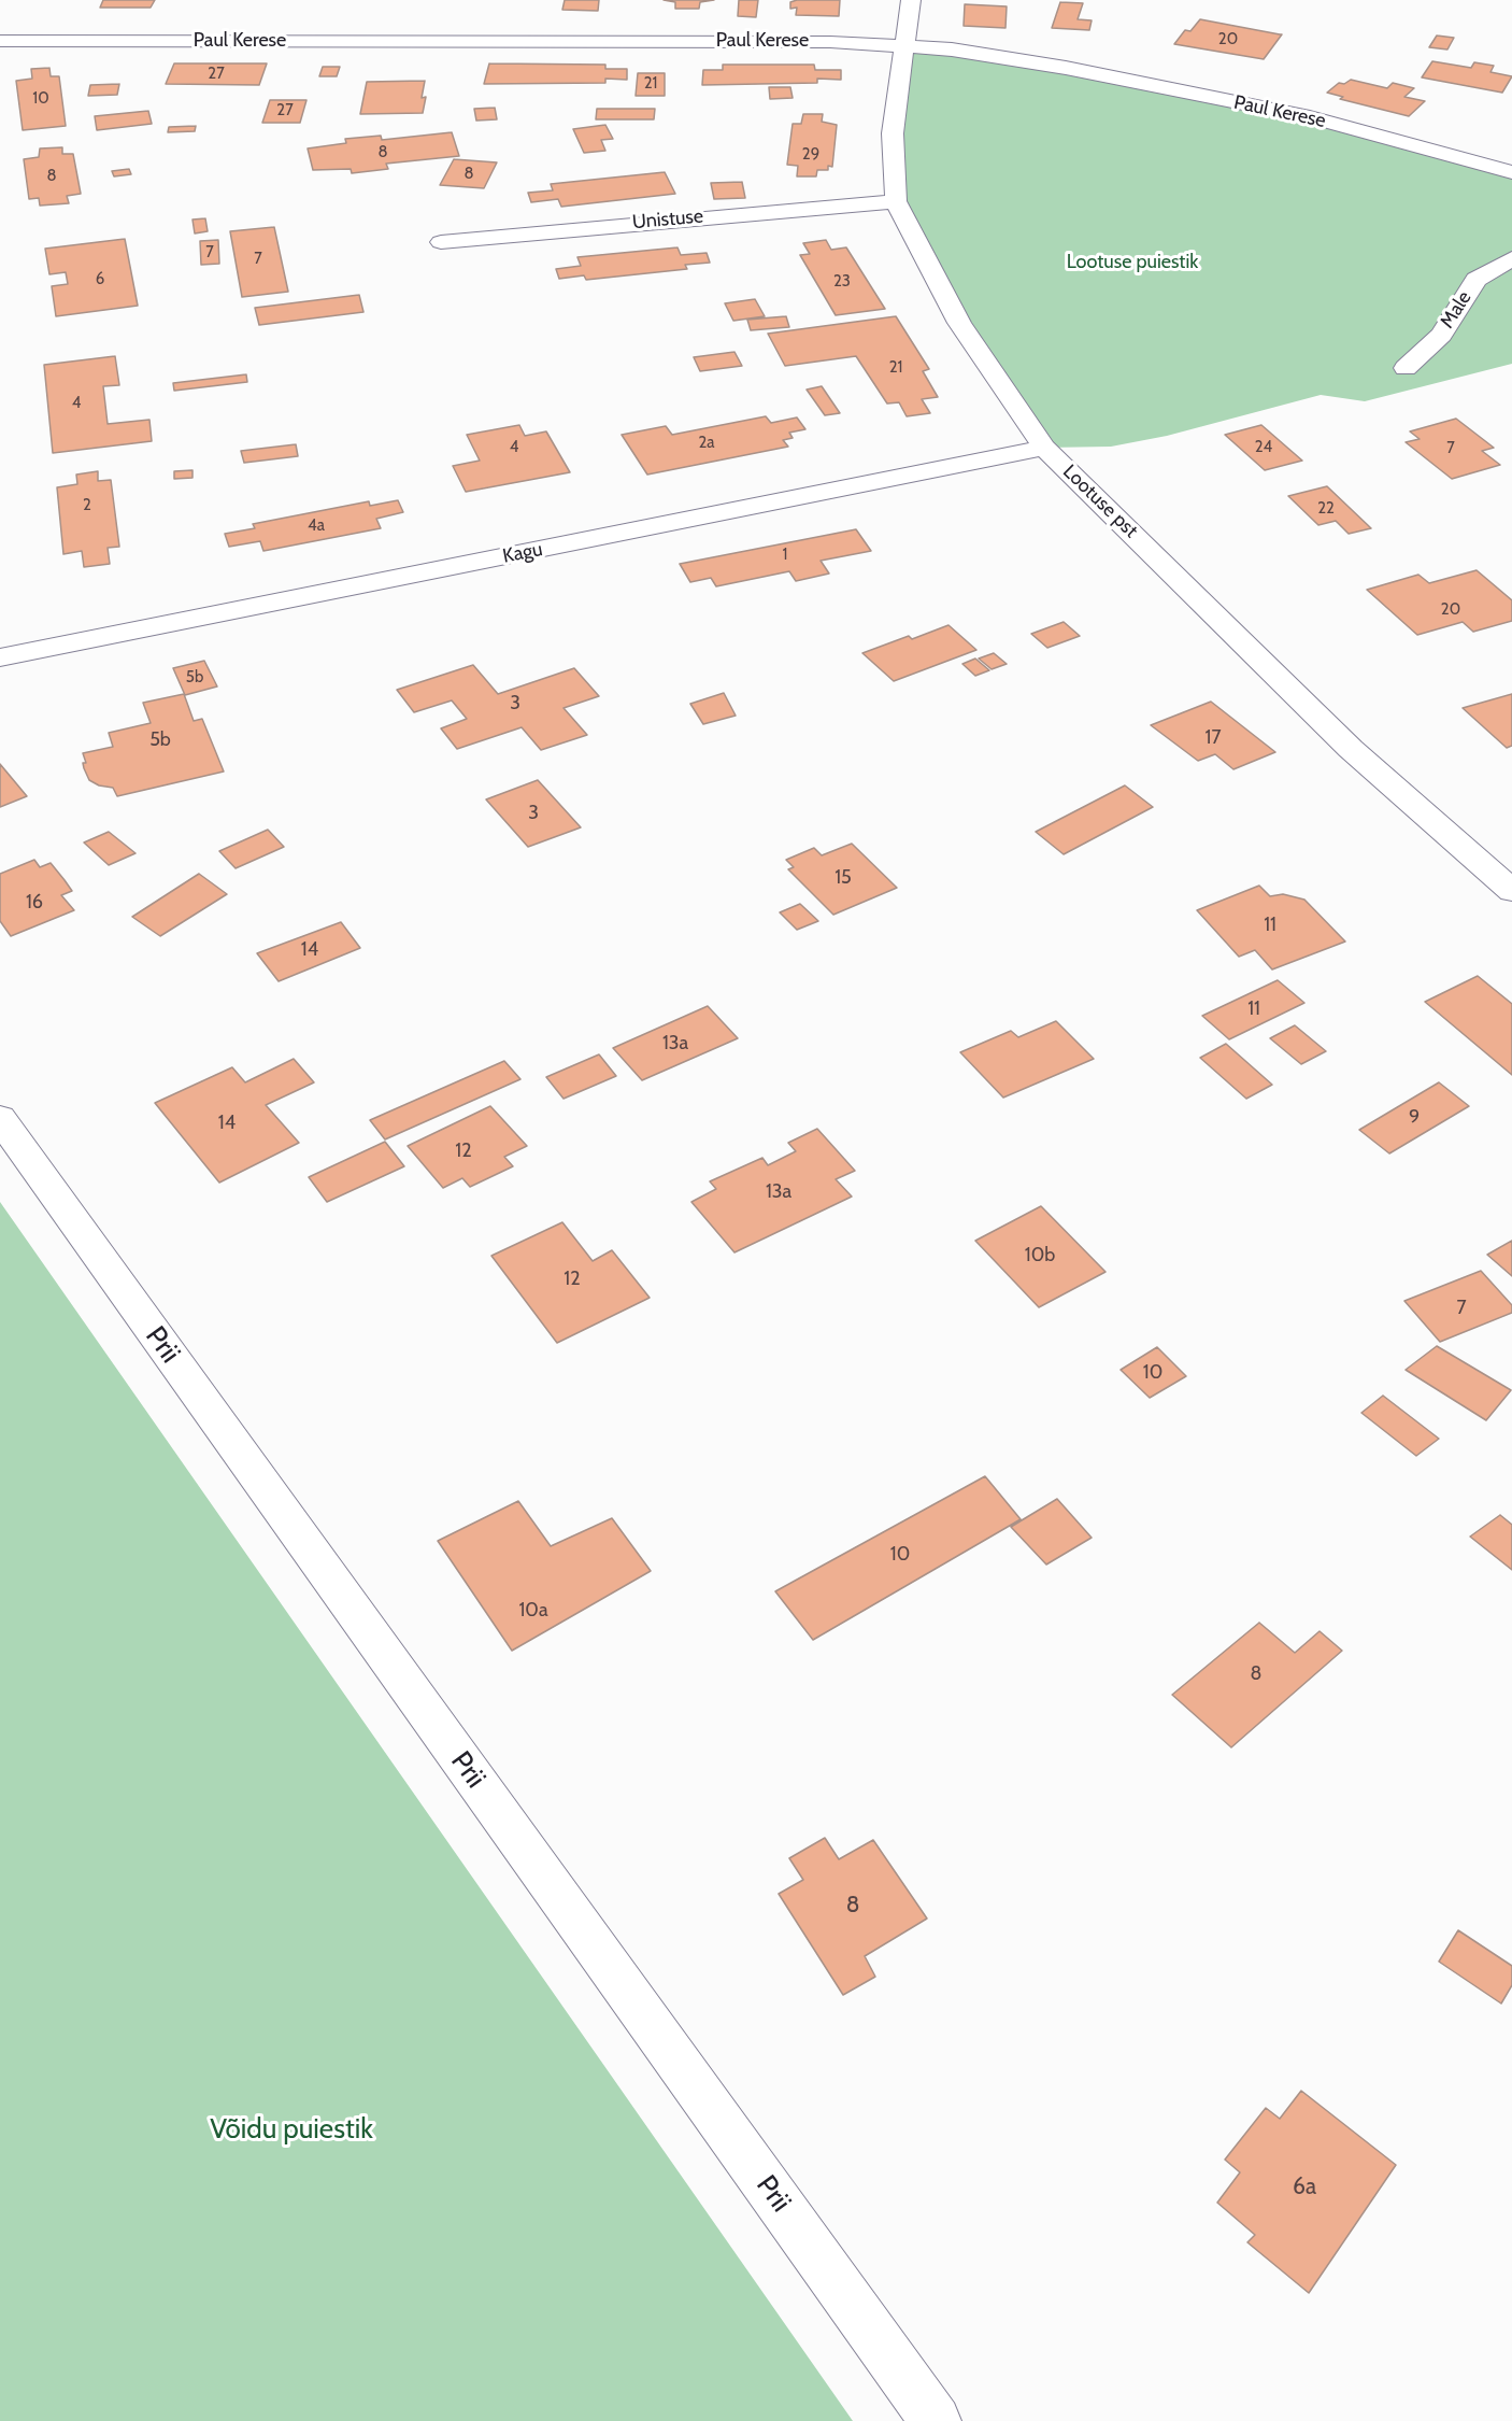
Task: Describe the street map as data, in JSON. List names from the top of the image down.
{
  "streets": {
    "street": [
      "Paul Kerese",
      "Unistuse",
      "Male",
      "Lootuse pst",
      "Kagu",
      "Prii"
    ]
  },
  "crossings": [
    ["Paul Kerese", "Lootuse pst"],
    ["Unistuse", "Lootuse pst"],
    ["Lootuse pst", "Kagu"]
  ],
  "parks": ["Lootuse puiestik", "Võidu puiestik"],
  "house_numbers": [
    "20",
    "27",
    "21",
    "10",
    "27",
    "8",
    "29",
    "8",
    "8",
    "7",
    "7",
    "6",
    "23",
    "21",
    "4",
    "2a",
    "4",
    "24",
    "7",
    "2",
    "22",
    "4a",
    "1",
    "20",
    "5b",
    "3",
    "17",
    "5b",
    "3",
    "15",
    "16",
    "11",
    "14",
    "11",
    "13a",
    "9",
    "14",
    "12",
    "13a",
    "10b",
    "12",
    "7",
    "10",
    "10",
    "10a",
    "8",
    "8",
    "6a"
  ]
}
